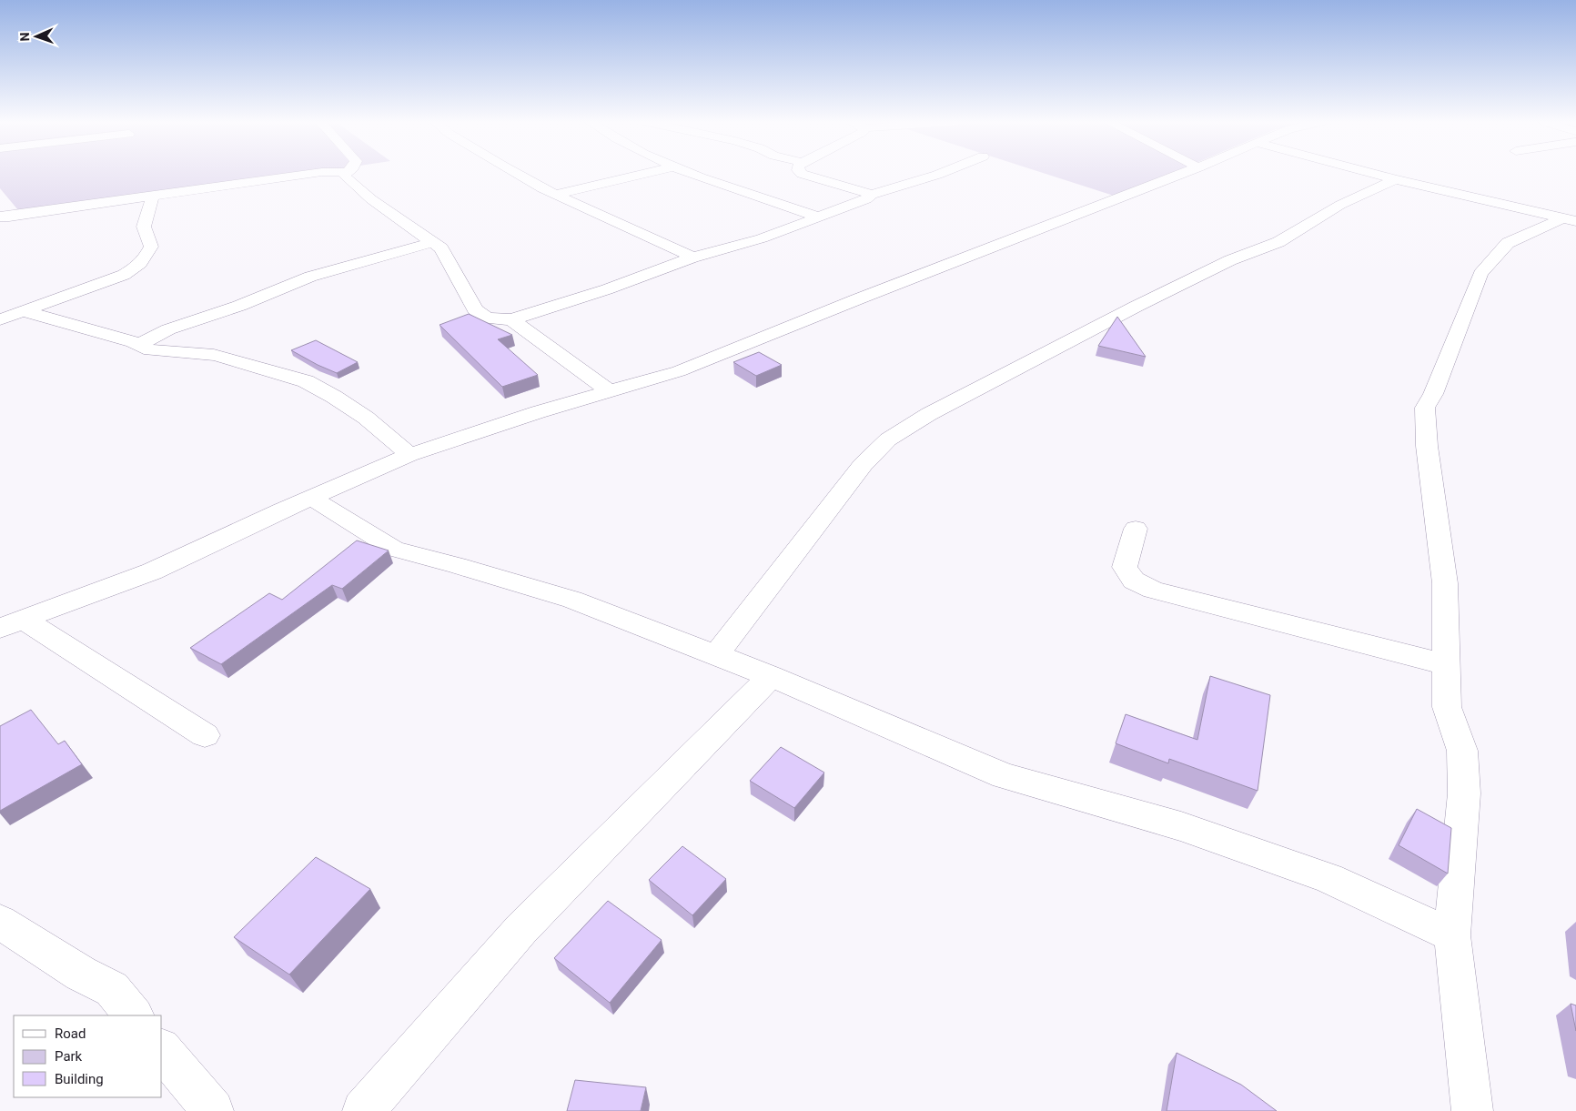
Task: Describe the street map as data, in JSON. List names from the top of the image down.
{
  "legend": ["Road", "Park", "Building"],
  "north": "left"
}
